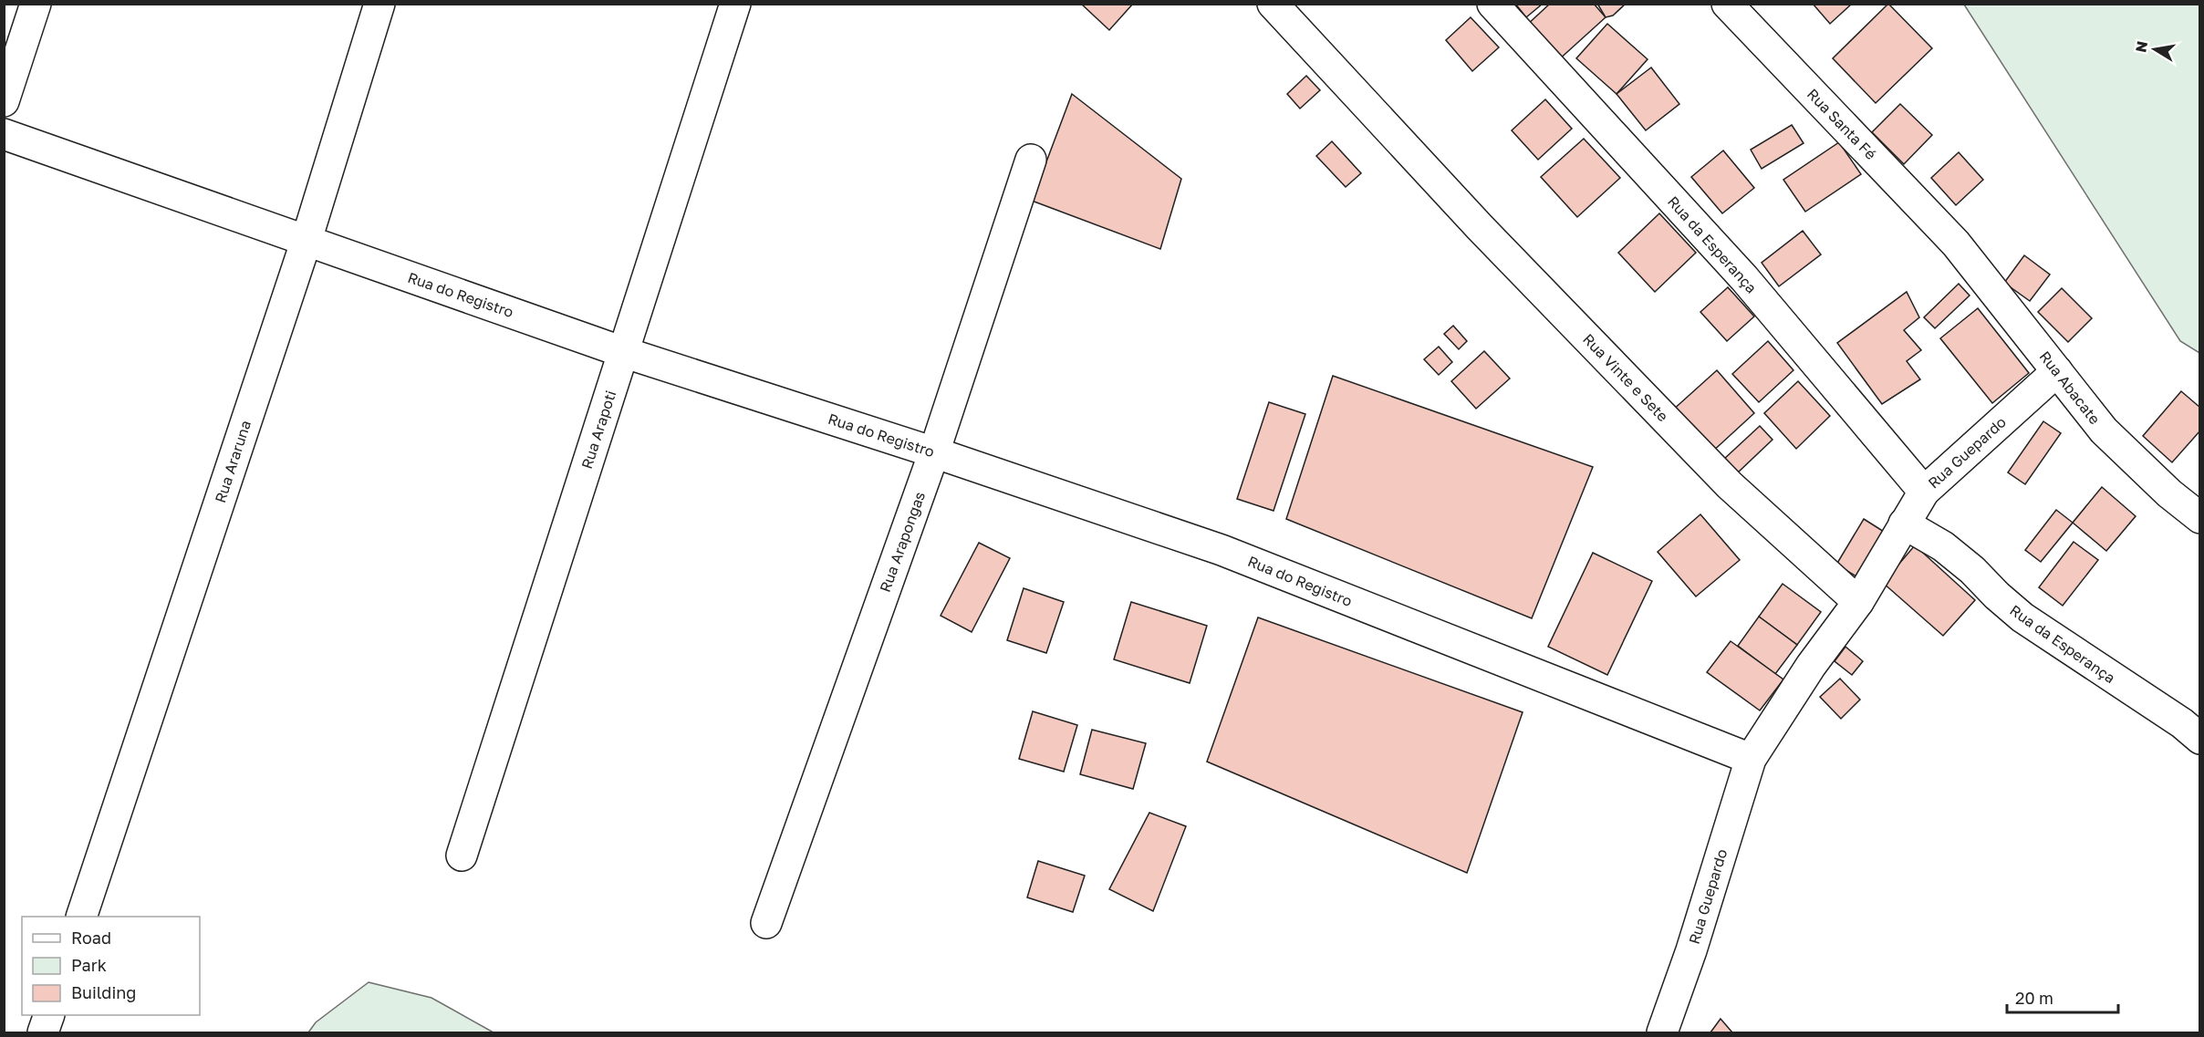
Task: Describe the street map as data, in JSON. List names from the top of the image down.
{
  "streets": {
    "street": [
      "Rua Santa Fé",
      "Rua da Esperança",
      "Rua do Registro",
      "Rua Vinte e Sete",
      "Rua Abacate",
      "Rua Arapoti",
      "Rua Guepardo",
      "Rua Araruna",
      "Rua Arapongas"
    ]
  },
  "crossings": [
    ["Rua Santa Fé", "Rua Abacate"],
    ["Rua da Esperança", "Rua Guepardo"],
    ["Rua do Registro", "Rua Arapoti"],
    ["Rua do Registro", "Rua Guepardo"],
    ["Rua do Registro", "Rua Araruna"],
    ["Rua do Registro", "Rua Arapongas"],
    ["Rua Vinte e Sete", "Rua Guepardo"],
    ["Rua Abacate", "Rua Guepardo"]
  ],
  "legend": ["Road", "Park", "Building"],
  "scale_bar": "20 m",
  "north": "left"
}
